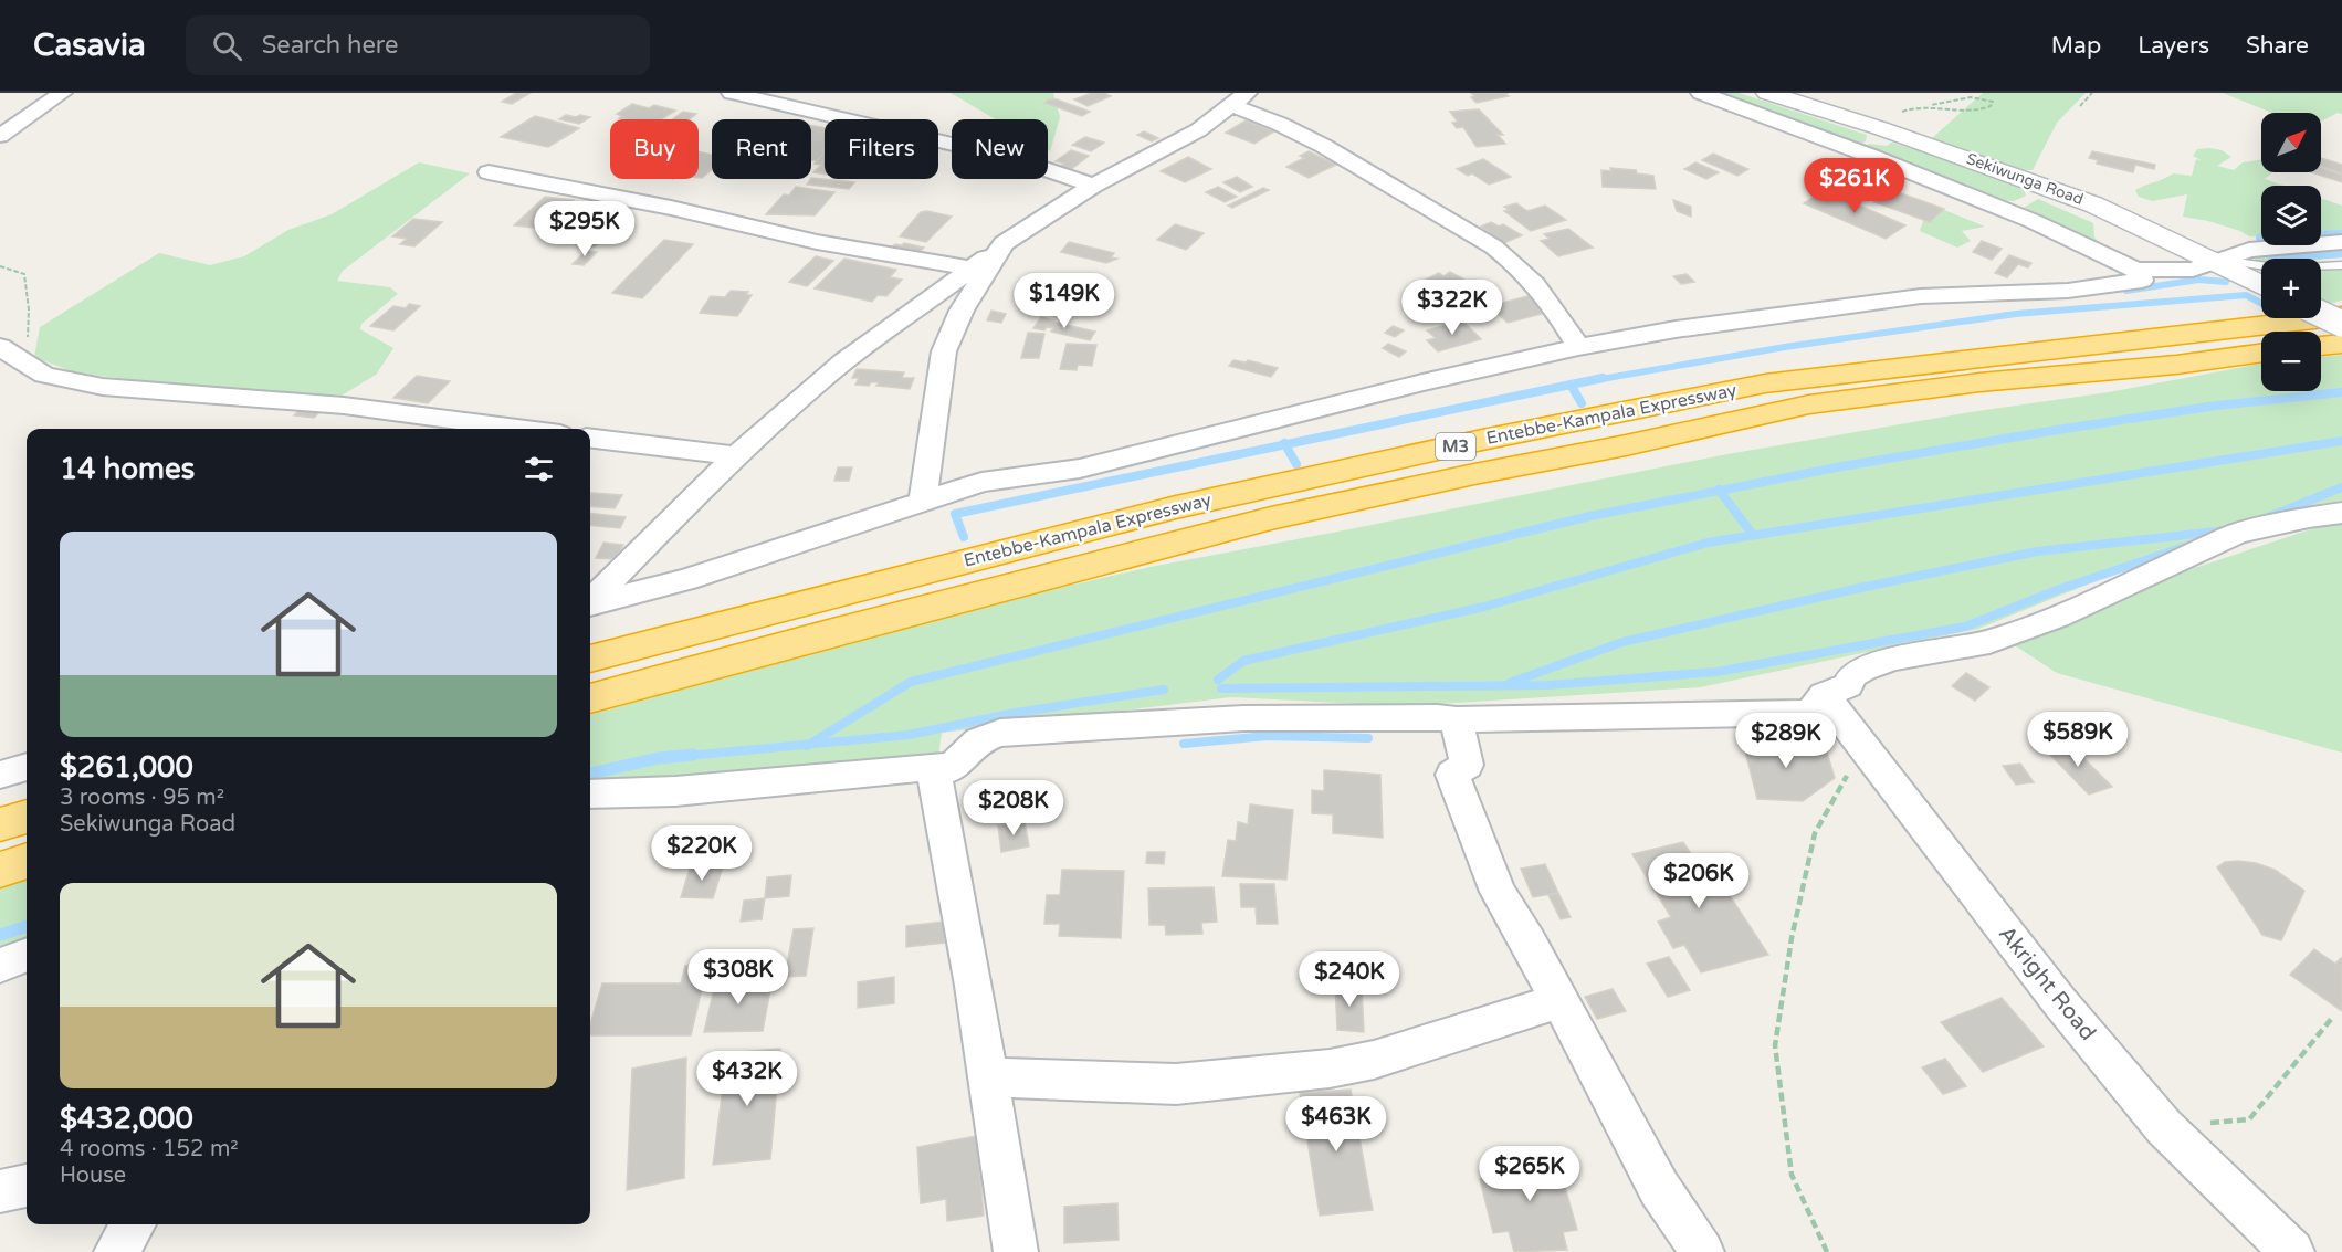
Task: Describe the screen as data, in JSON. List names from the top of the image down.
{
  "streets": {
    "highway": ["Entebbe-Kampala Expressway", "M3"],
    "main road": ["Sekiwunga Road"],
    "street": ["Akright Road"]
  },
  "north": "top right",
  "page": {
    "header": "Casavia",
    "search": "Search here",
    "nav": ["Map", "Layers", "Share"],
    "map_buttons": ["+", "−"],
    "chip": [
      "Buy",
      "Rent",
      "Filters",
      "New"
    ],
    "price": [
      "$261K",
      "$295K",
      "$149K",
      "$322K",
      "$589K",
      "$289K",
      "$208K",
      "$220K",
      "$206K",
      "$308K",
      "$240K",
      "$432K",
      "$463K",
      "$265K"
    ],
    "heading": "14 homes",
    "list": [
      {
        "name": "$261,000",
        "note": "3 rooms · 95 m² · Sekiwunga Road"
      },
      {
        "name": "$432,000",
        "note": "4 rooms · 152 m² · House"
      }
    ]
  }
}
